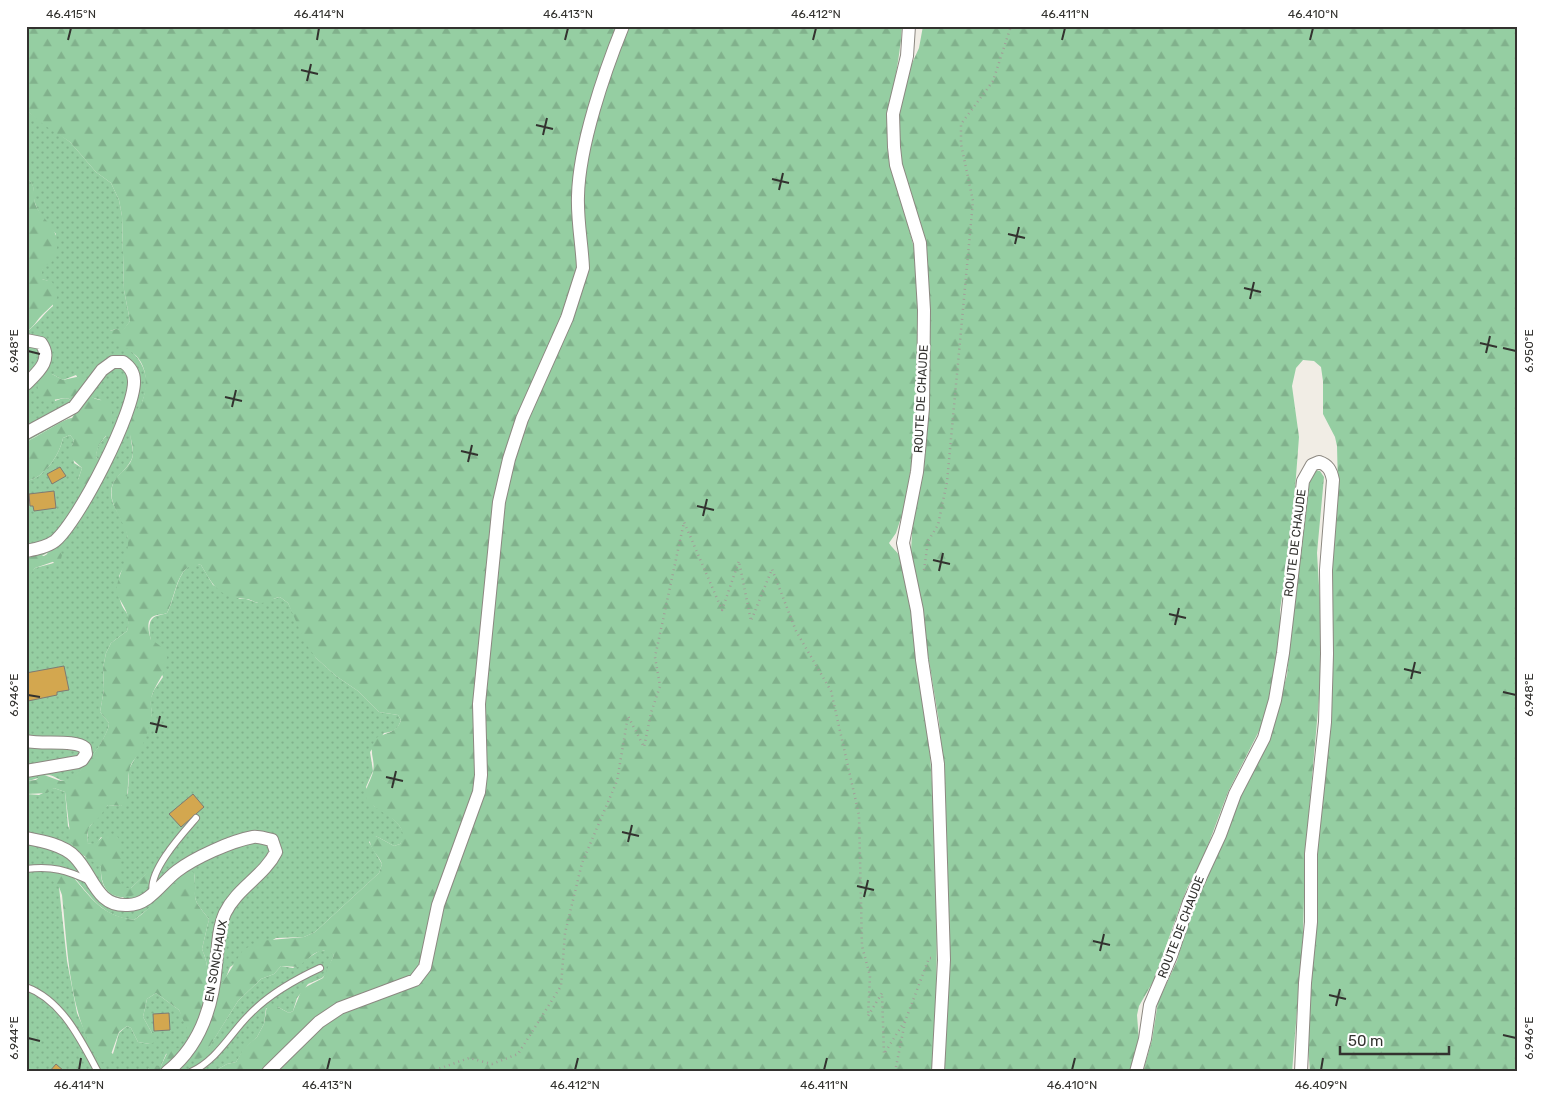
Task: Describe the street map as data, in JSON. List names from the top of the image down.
{
  "streets": {
    "street": ["ROUTE DE CHAUDE", "EN SONCHAUX"]
  },
  "scale_bar": "50 m",
  "coordinates": [
    "46.415°N",
    "46.414°N",
    "46.413°N",
    "46.412°N",
    "46.411°N",
    "46.410°N",
    "6.950°E",
    "6.948°E",
    "6.946°E",
    "6.944°E",
    "46.409°N"
  ]
}
